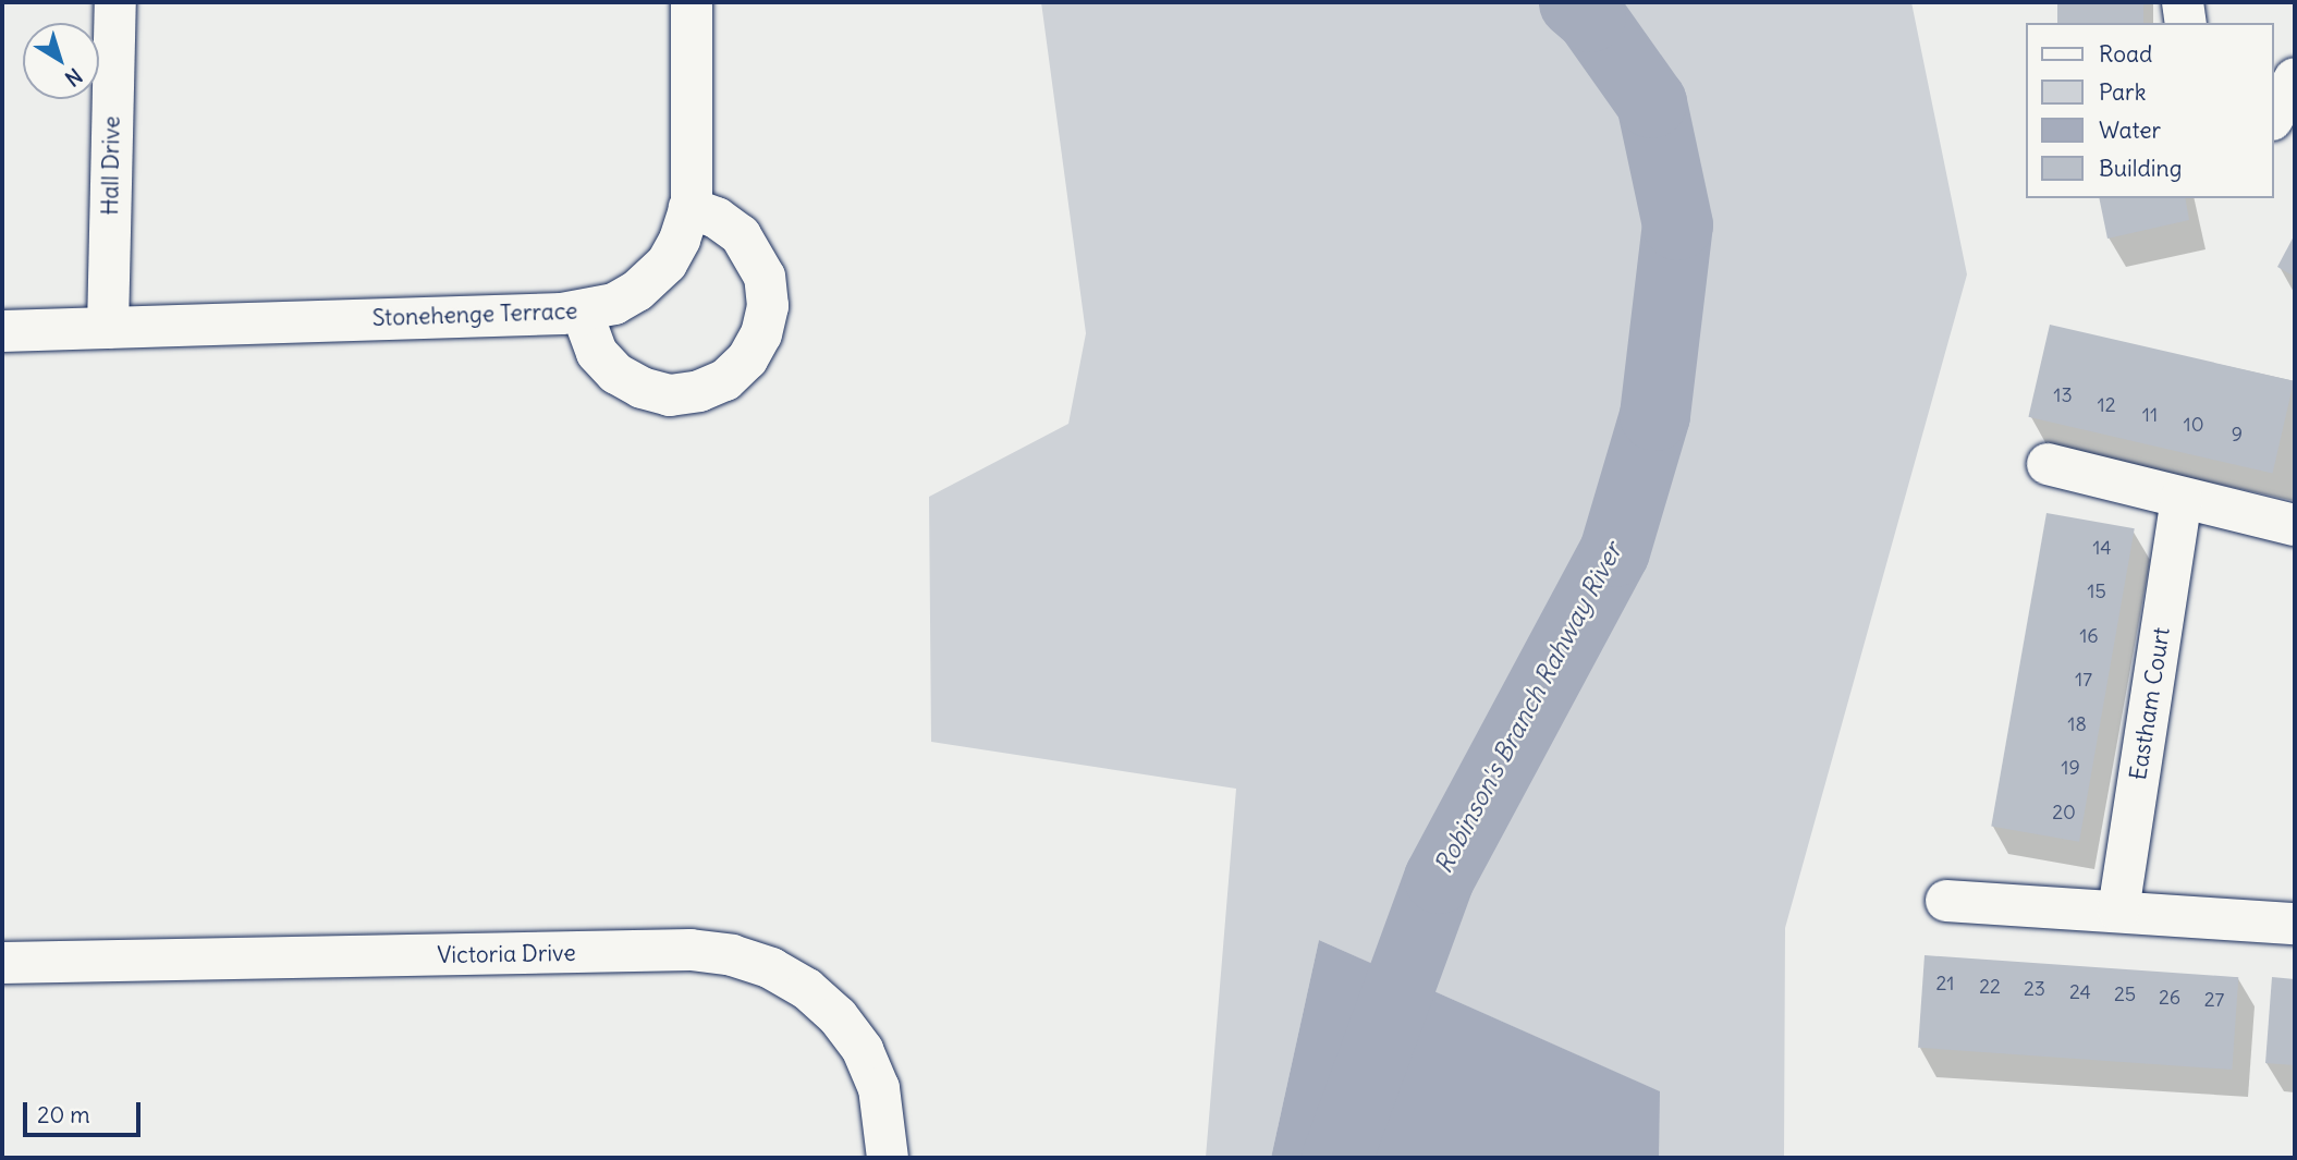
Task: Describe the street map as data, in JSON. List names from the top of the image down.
{
  "streets": {
    "street": [
      "Hall Drive",
      "Stonehenge Terrace",
      "Eastham Court",
      "Victoria Drive"
    ]
  },
  "crossings": [
    ["Hall Drive", "Stonehenge Terrace"]
  ],
  "water": ["Robinson's Branch Rahway River"],
  "house_numbers": [
    "13",
    "12",
    "11",
    "10",
    "9",
    "14",
    "15",
    "16",
    "17",
    "18",
    "19",
    "20",
    "21",
    "22",
    "23",
    "24",
    "25",
    "26",
    "27"
  ],
  "legend": [
    "Road",
    "Park",
    "Water",
    "Building"
  ],
  "scale_bar": "20 m",
  "north": "bottom right"
}
